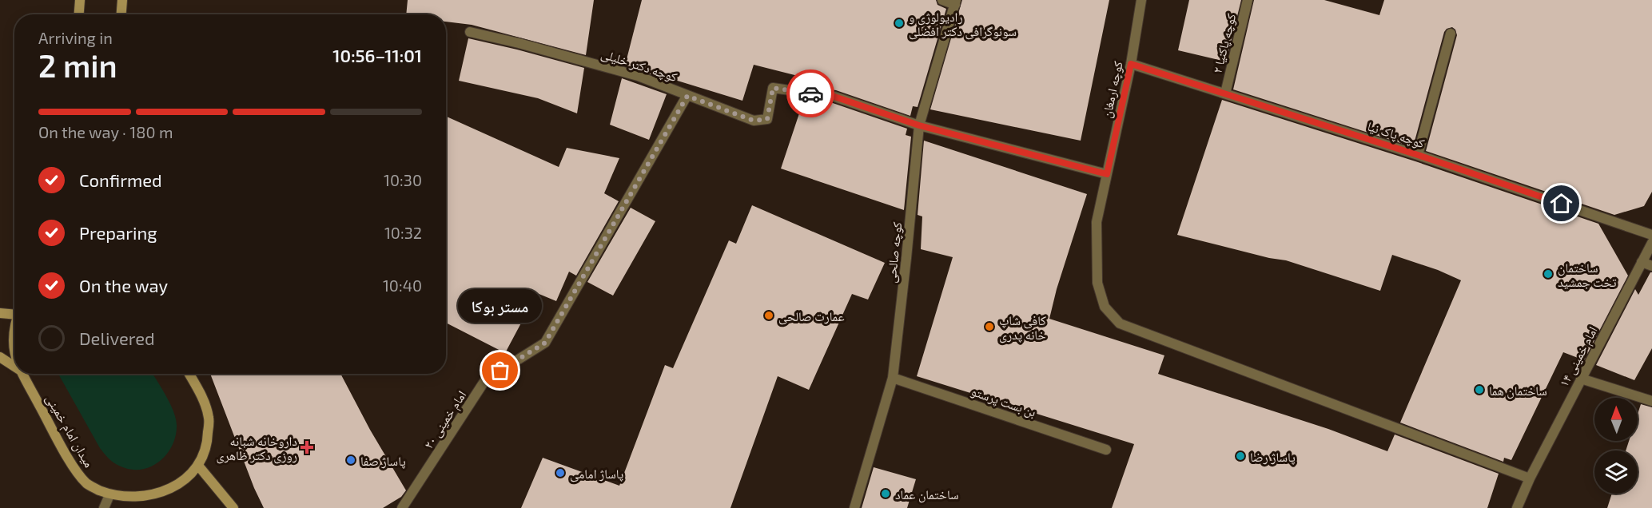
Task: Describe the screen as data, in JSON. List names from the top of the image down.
{
  "streets": {
    "main road": ["میدان امام خمینی"],
    "street": [
      "کوچه پاکنیا ۲",
      "کوچه دکتر خلیلی",
      "کوچه ارمغان",
      "کوچه پاک نیا",
      "کوچه صالحی",
      "امام خمینی ۱۴",
      "بن بست پرستو",
      "امام خمینی ۲۰"
    ]
  },
  "crossings": [
    ["کوچه پاکنیا ۲", "کوچه پاک نیا"],
    ["کوچه دکتر خلیلی", "کوچه صالحی"],
    ["کوچه دکتر خلیلی", "امام خمینی ۲۰"],
    ["کوچه ارمغان", "کوچه پاک نیا"],
    ["کوچه ارمغان", "امام خمینی ۱۴"],
    ["کوچه صالحی", "بن بست پرستو"]
  ],
  "places": {
    "other": [
      "رادیولوژی و سونوگرافی دکتر افضلی",
      "ساختمان تخت جمشید",
      "عمارت صالحی",
      "کافی شاپ خانه پدری",
      "مستر بوکا",
      "ساختمان هما",
      "پاساژ رضا",
      "پاساژ صفا",
      "پاساژ امامی",
      "ساختمان عماد"
    ],
    "health": ["داروخانه شبانه روزی دکتر ظاهری"]
  },
  "north": "top",
  "page": {
    "heading": ["2 min", "Arriving in", "10:56–11:01"],
    "bar": "On the way · 180 m",
    "list": [
      ["Confirmed", "10:30"],
      ["Preparing", "10:32"],
      ["On the way", "10:40"],
      "Delivered"
    ],
    "bubble": "مستر بوکا"
  }
}
